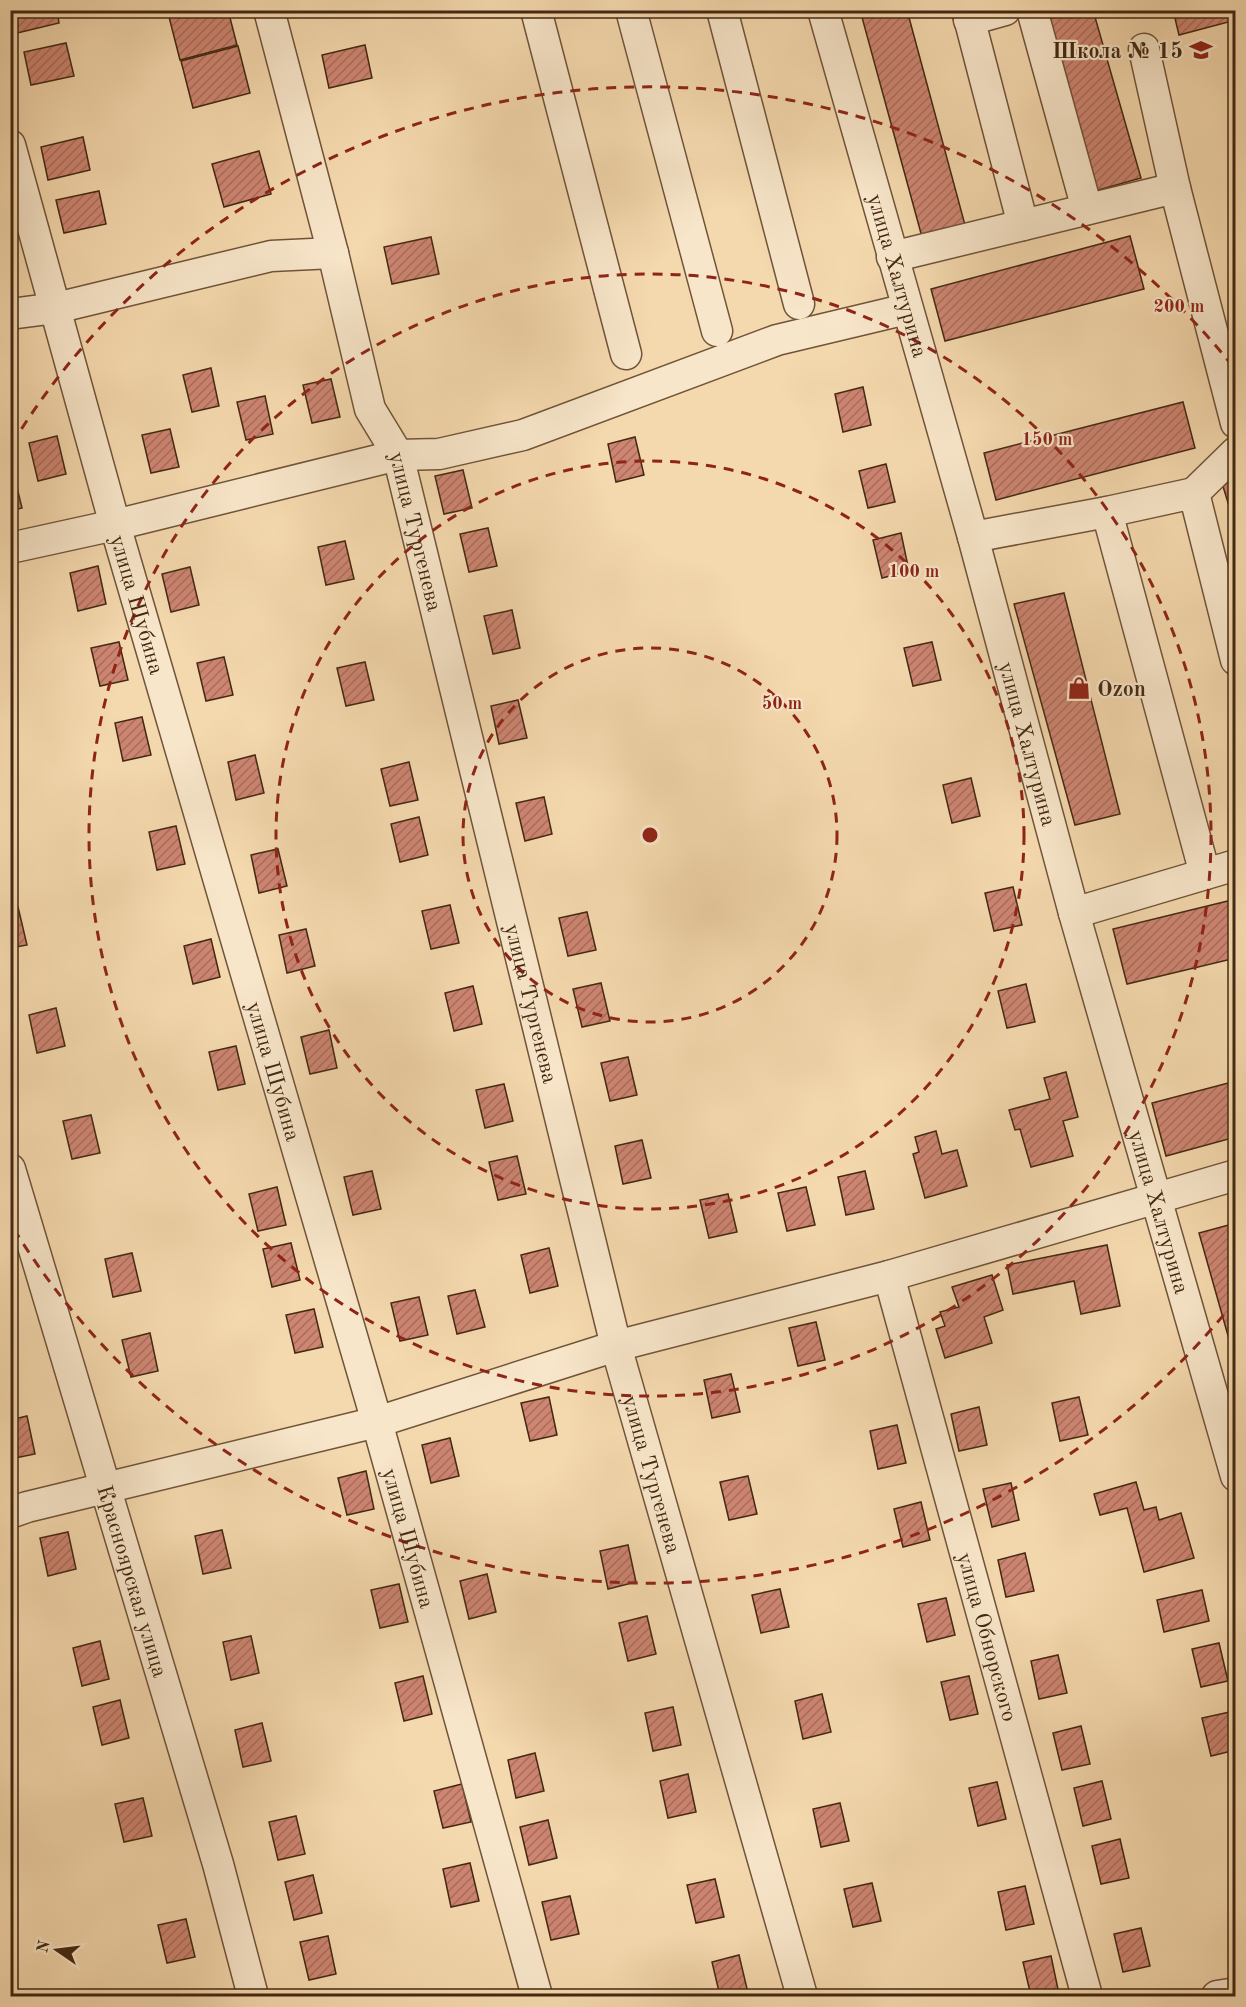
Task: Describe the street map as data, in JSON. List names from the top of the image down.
{
  "streets": {
    "street": [
      "улица Халтурина",
      "улица Тургенева",
      "улица Шубина",
      "Красноярская улица",
      "улица Обнорского"
    ]
  },
  "places": {
    "school or university": ["Школа № 15"],
    "shop": ["Ozon"]
  },
  "north": "left",
  "rings": [
    "200 m",
    "150 m",
    "100 m",
    "50 m"
  ]
}
